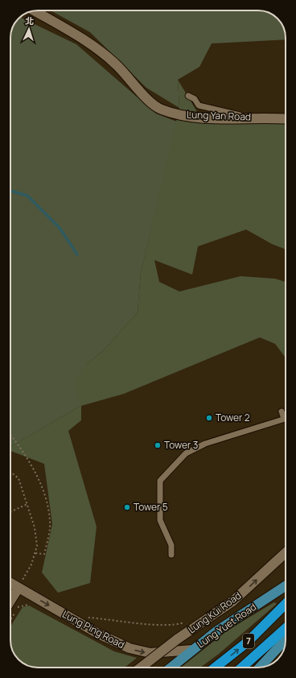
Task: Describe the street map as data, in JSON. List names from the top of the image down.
{
  "streets": {
    "highway": ["7"],
    "main road": ["Lung Yuet Road"],
    "street": ["Lung Yan Road", "Lung Kui Road", "Lung Ping Road"]
  },
  "crossings": [
    ["Lung Yuet Road", "Lung Ping Road"]
  ],
  "one_way": ["Lung Kui Road", "Lung Ping Road"],
  "places": ["Tower 2", "Tower 3", "Tower 5"],
  "north": "top"
}
